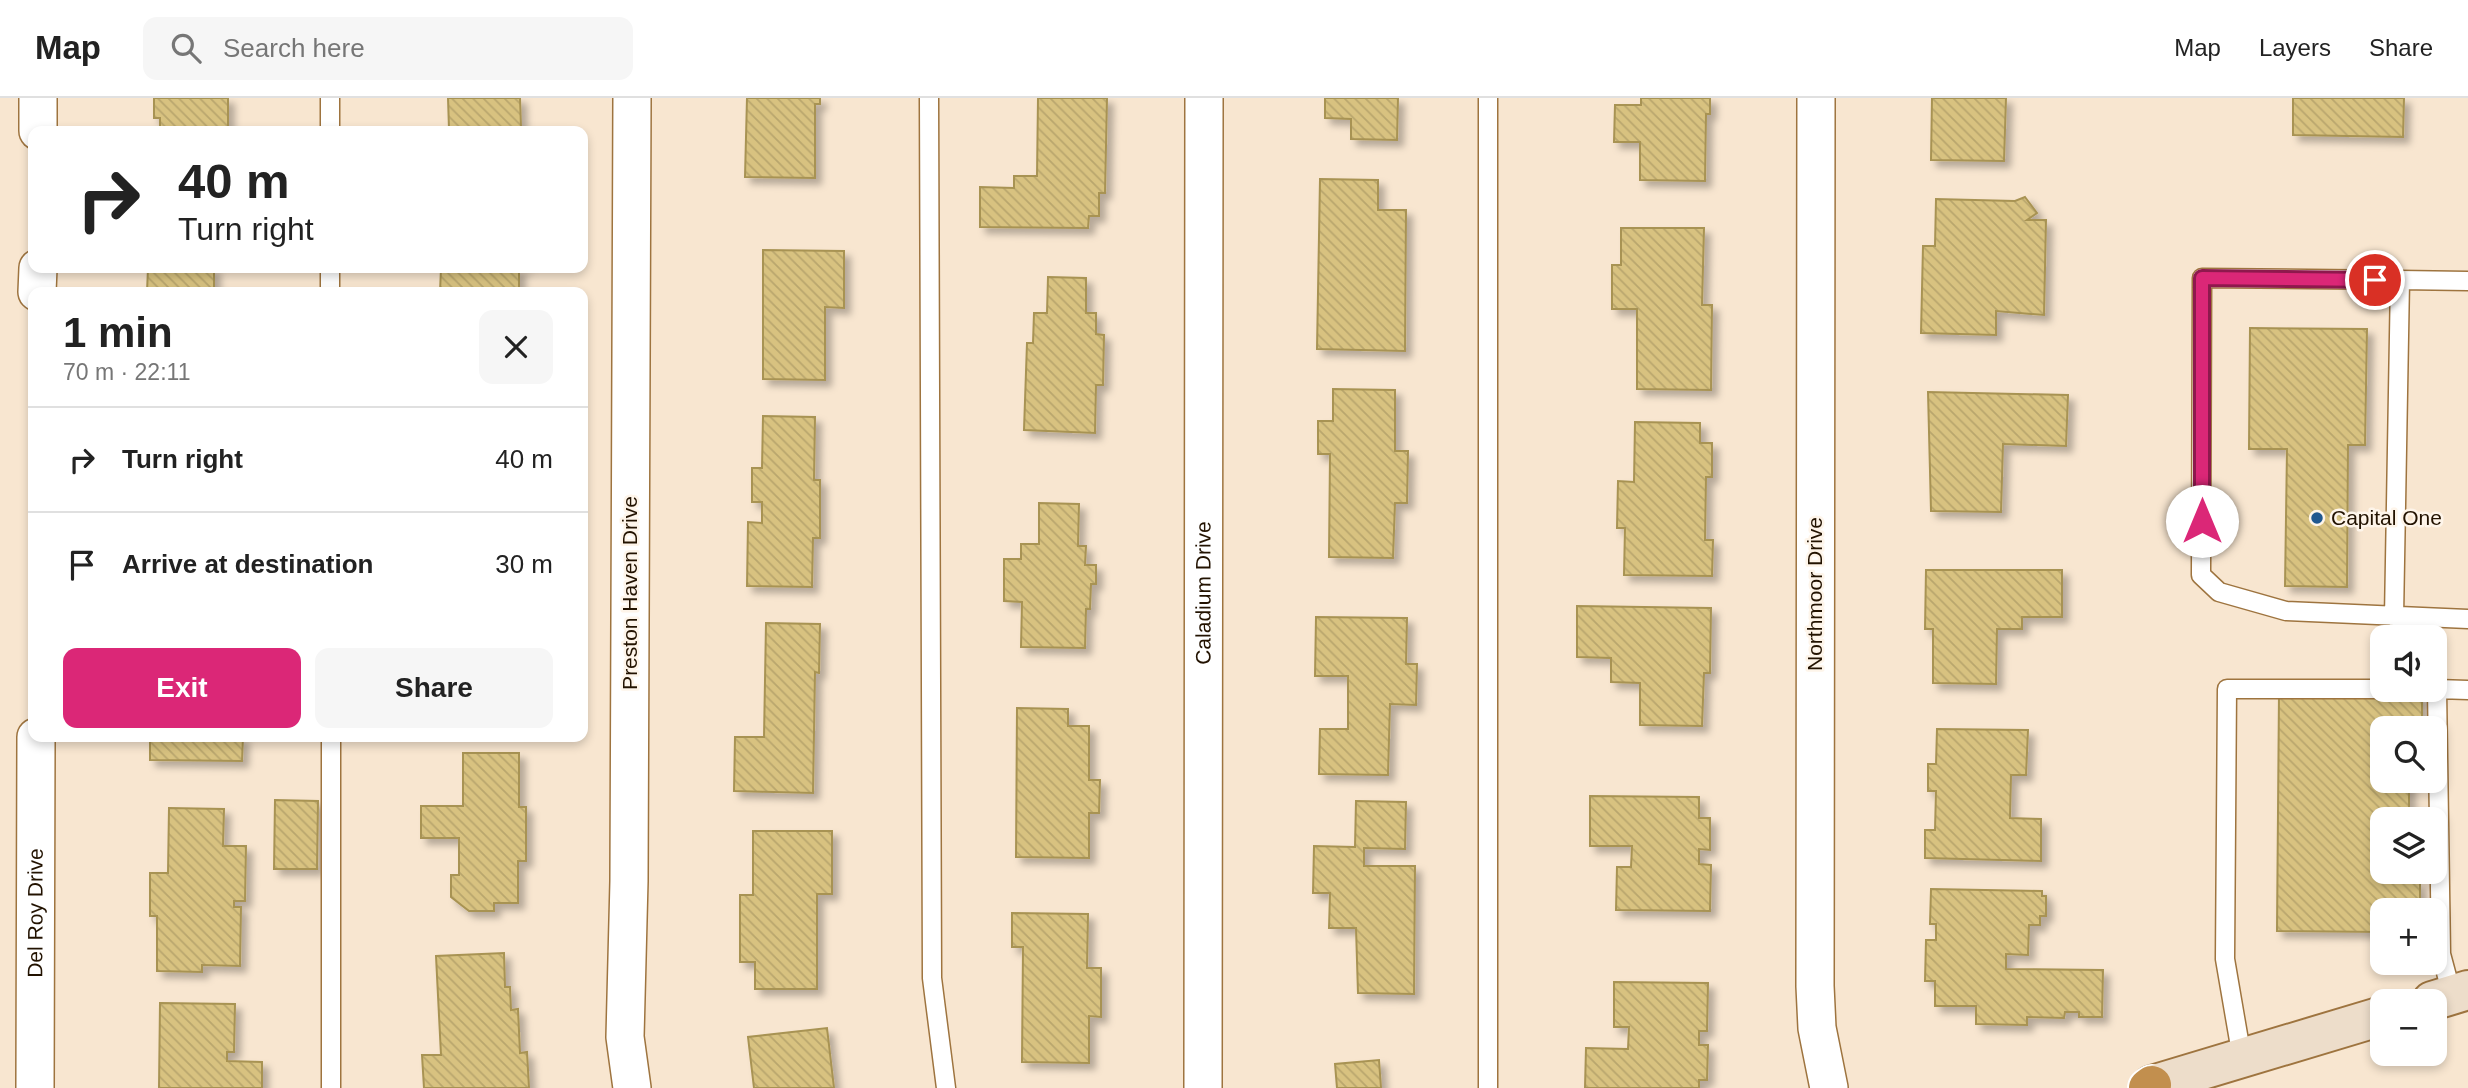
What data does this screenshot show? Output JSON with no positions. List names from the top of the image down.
{
  "streets": {
    "street": [
      "Preston Haven Drive",
      "Caladium Drive",
      "Northmoor Drive",
      "Del Roy Drive"
    ]
  },
  "places": ["Capital One"],
  "page": {
    "header": "Map",
    "search": "Search here",
    "nav": ["Map", "Layers", "Share"],
    "turn": ["40 m", "Turn right"],
    "heading": ["1 min", "70 m · 22:11"],
    "list": [
      {
        "name": "Turn right",
        "value": "40 m"
      },
      {
        "name": "Arrive at destination",
        "value": "30 m"
      }
    ],
    "map_buttons": ["+", "−"],
    "buttons": ["Exit", "Share"]
  }
}
